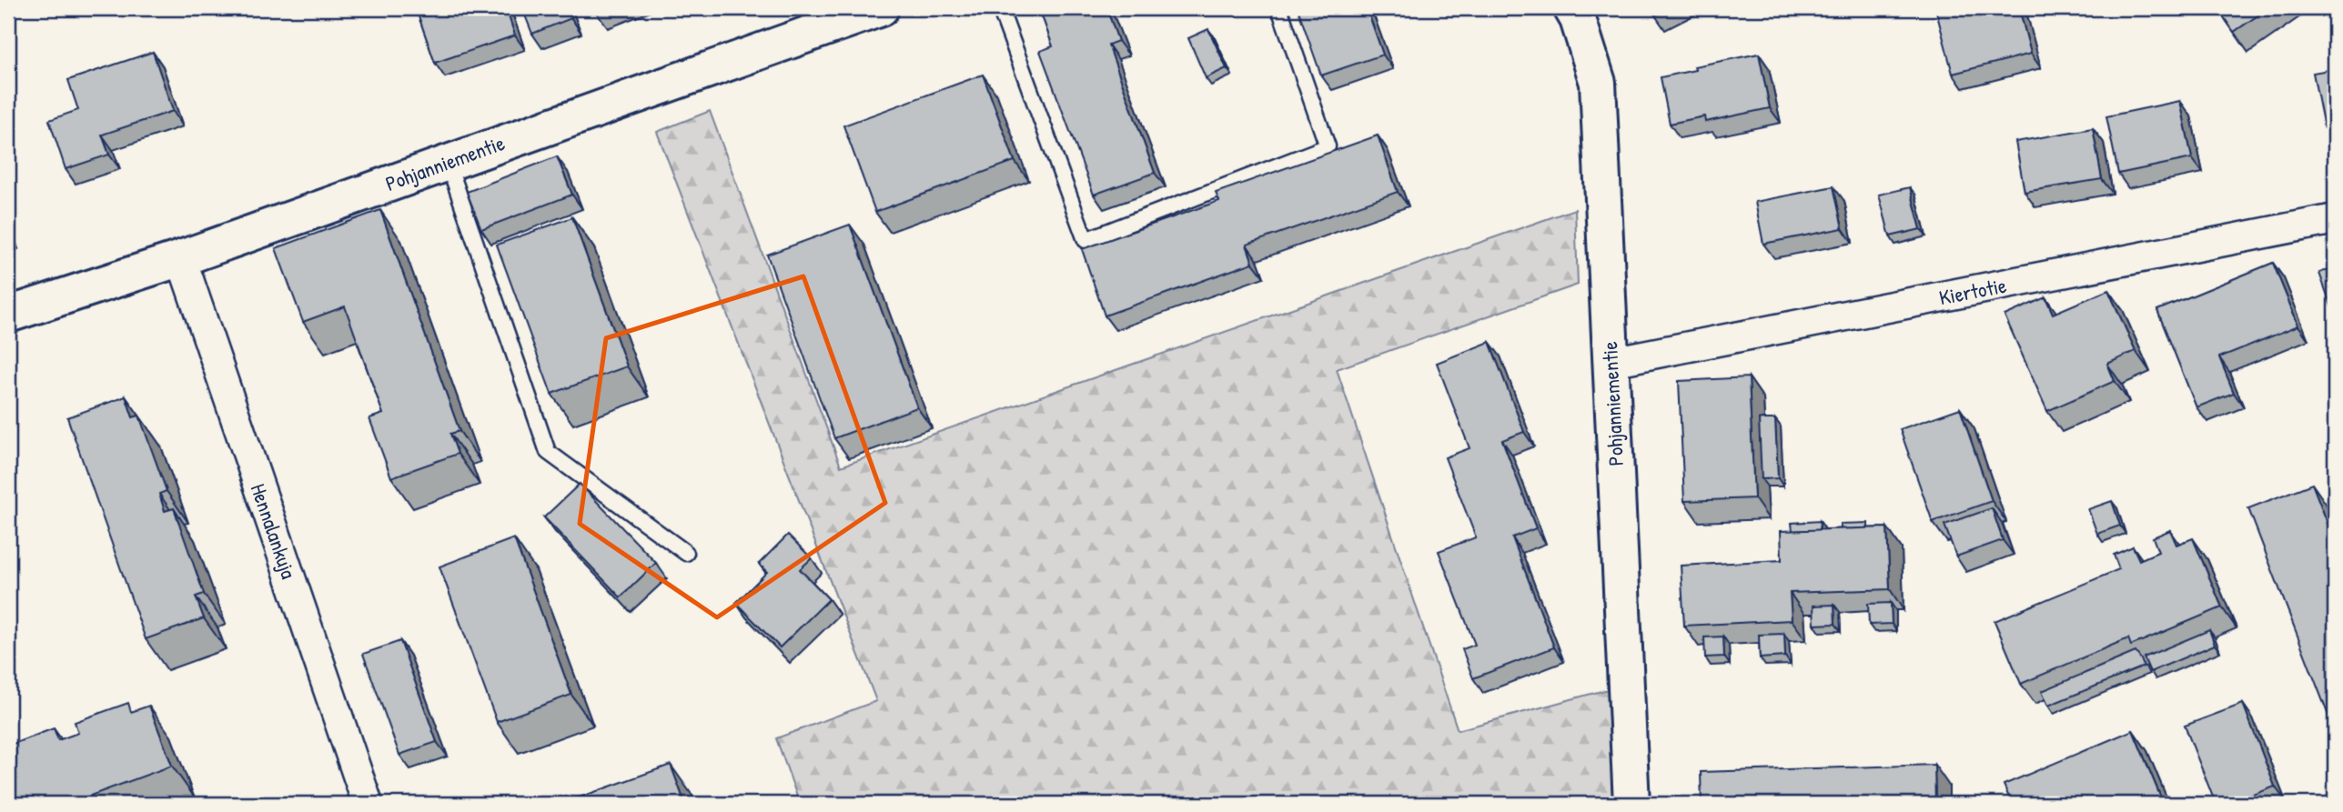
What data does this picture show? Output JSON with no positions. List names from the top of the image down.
{
  "streets": {
    "street": ["Pohjanniementie", "Kiertotie", "Hennalankuja"]
  },
  "crossings": [
    ["Pohjanniementie", "Kiertotie"],
    ["Pohjanniementie", "Hennalankuja"]
  ]
}
